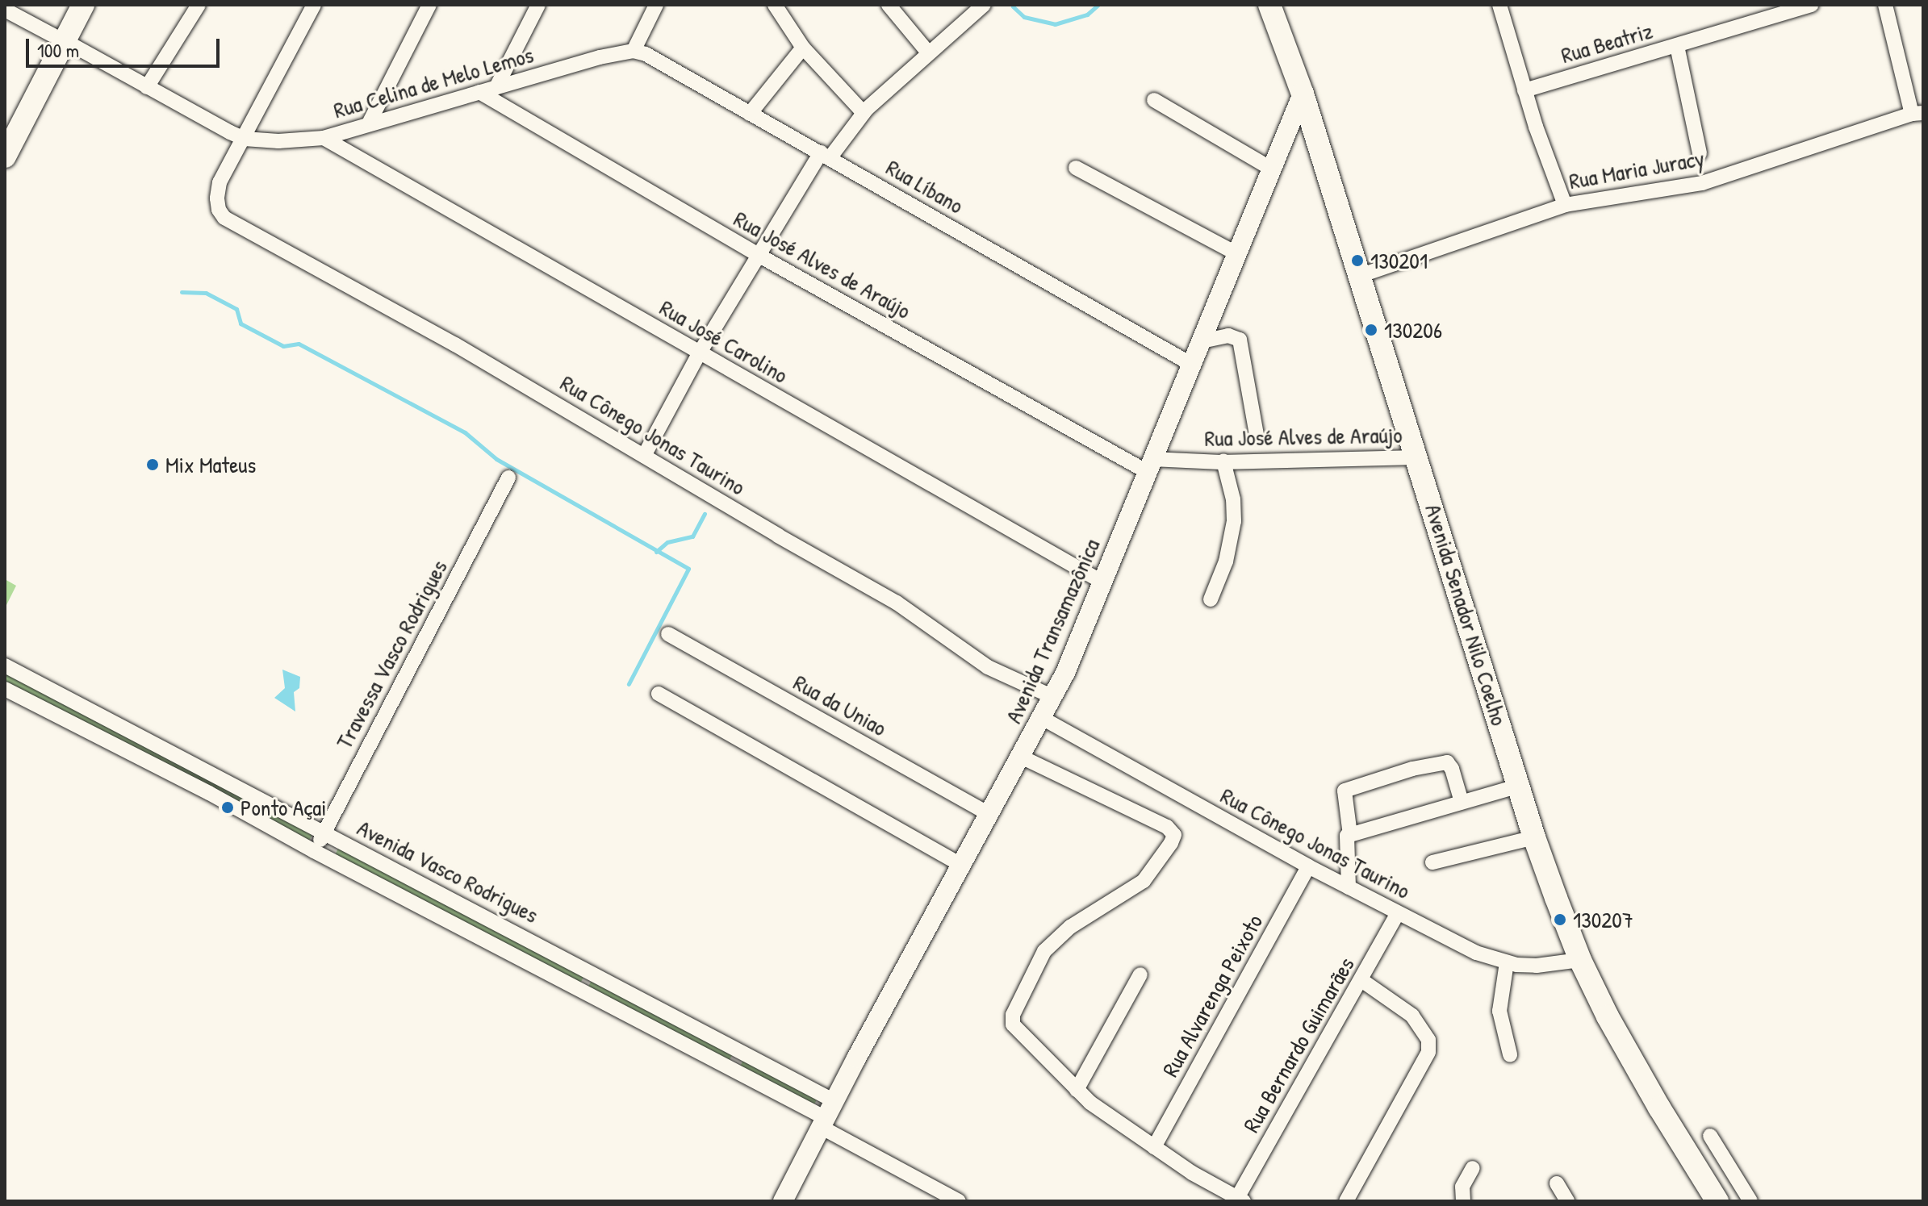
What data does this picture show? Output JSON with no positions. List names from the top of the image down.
{
  "streets": {
    "main road": ["Avenida Senador Nilo Coelho"],
    "street": [
      "Rua Beatriz",
      "Rua Celina de Melo Lemos",
      "Rua Maria Juracy",
      "Rua Líbano",
      "Rua José Alves de Araújo",
      "Rua José Carolino",
      "Rua Cônego Jonas Taurino",
      "Avenida Transamazônica",
      "Travessa Vasco Rodrigues",
      "Rua da Uniao",
      "Avenida Vasco Rodrigues",
      "Rua Alvarenga Peixoto",
      "Rua Bernardo Guimarães"
    ]
  },
  "crossings": [
    ["Rua Celina de Melo Lemos", "Rua Líbano"],
    ["Rua Celina de Melo Lemos", "Rua José Alves de Araújo"],
    ["Rua Celina de Melo Lemos", "Rua José Carolino"],
    ["Rua Celina de Melo Lemos", "Rua Cônego Jonas Taurino"],
    ["Rua Maria Juracy", "Avenida Senador Nilo Coelho"],
    ["Rua Líbano", "Avenida Transamazônica"],
    ["Rua José Alves de Araújo", "Avenida Senador Nilo Coelho"],
    ["Rua José Alves de Araújo", "Avenida Transamazônica"],
    ["Rua José Carolino", "Avenida Transamazônica"],
    ["Rua Cônego Jonas Taurino", "Avenida Senador Nilo Coelho"],
    ["Rua Cônego Jonas Taurino", "Avenida Transamazônica"],
    ["Rua Cônego Jonas Taurino", "Rua Alvarenga Peixoto"],
    ["Rua Cônego Jonas Taurino", "Rua Bernardo Guimarães"],
    ["Avenida Senador Nilo Coelho", "Avenida Transamazônica"],
    ["Avenida Transamazônica", "Rua da Uniao"],
    ["Avenida Transamazônica", "Avenida Vasco Rodrigues"],
    ["Travessa Vasco Rodrigues", "Avenida Vasco Rodrigues"]
  ],
  "places": [
    "130201",
    "130206",
    "Mix Mateus",
    "Ponto Açai",
    "130207"
  ],
  "scale_bar": "100 m"
}
